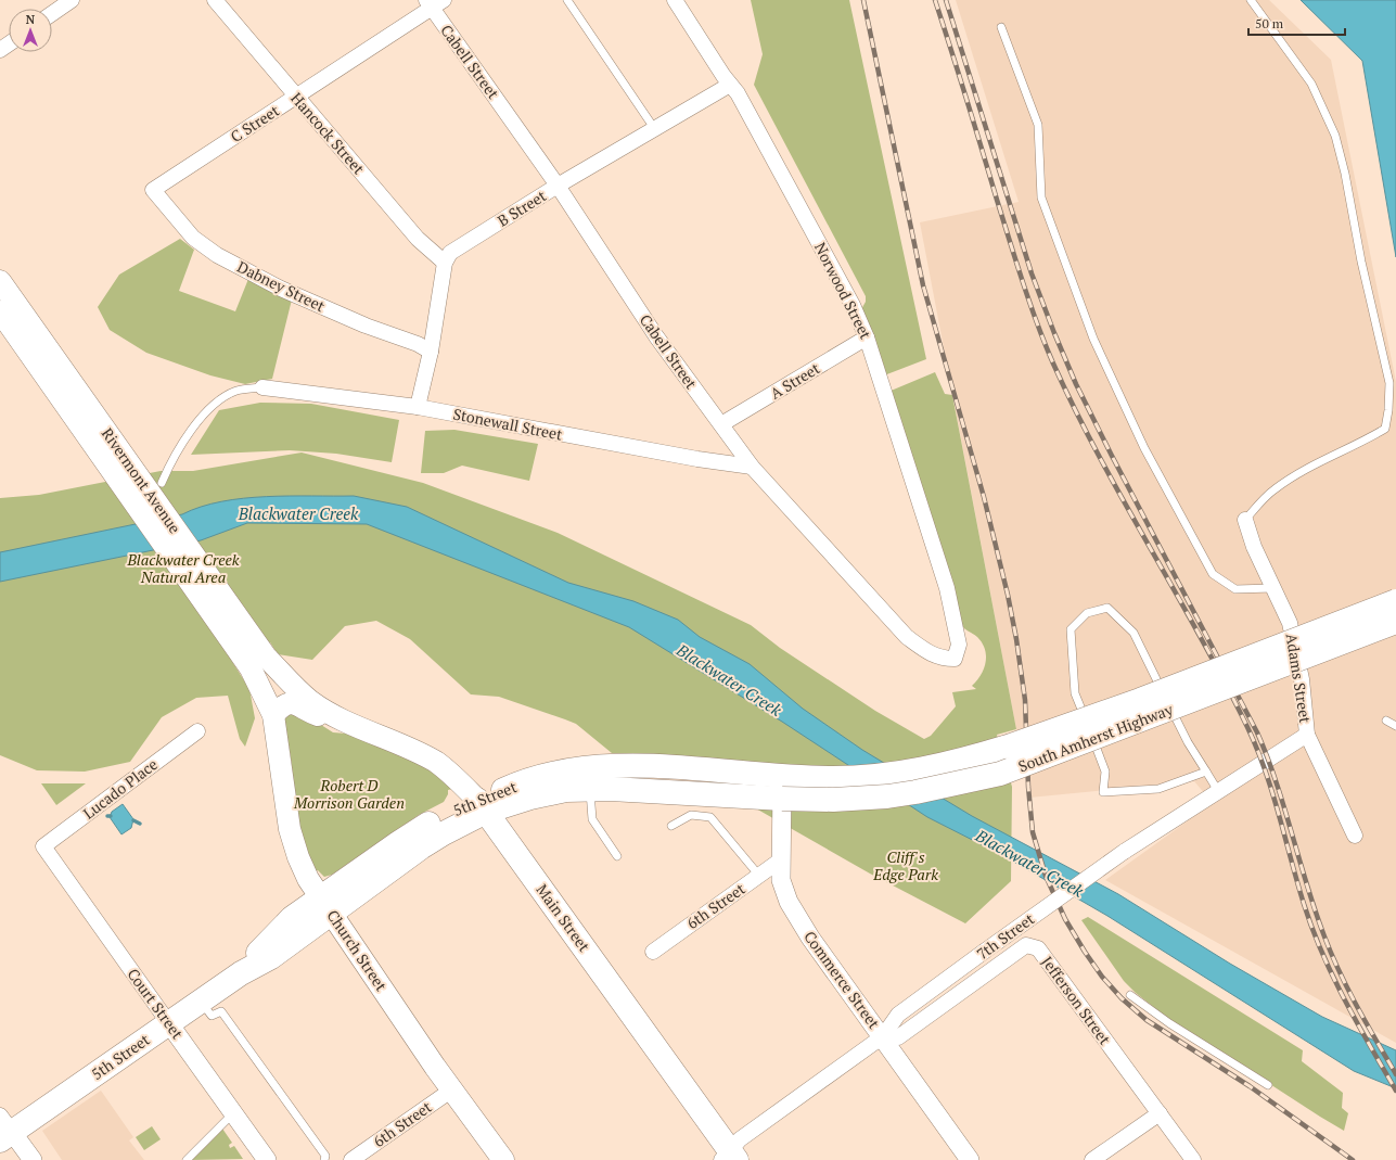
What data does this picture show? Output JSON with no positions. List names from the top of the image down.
{
  "streets": {
    "main road": [
      "Rivermont Avenue",
      "South Amherst Highway",
      "5th Street",
      "Main Street",
      "Church Street"
    ],
    "street": [
      "Cabell Street",
      "C Street",
      "Hancock Street",
      "B Street",
      "Dabney Street",
      "Norwood Street",
      "A Street",
      "Stonewall Street",
      "Adams Street",
      "Lucado Place",
      "6th Street",
      "7th Street",
      "Commerce Street",
      "Jefferson Street",
      "Court Street"
    ]
  },
  "crossings": [
    ["Cabell Street", "C Street"],
    ["Cabell Street", "B Street"],
    ["Cabell Street", "Norwood Street"],
    ["Cabell Street", "A Street"],
    ["Cabell Street", "Stonewall Street"],
    ["C Street", "Hancock Street"],
    ["C Street", "Dabney Street"],
    ["Hancock Street", "B Street"],
    ["B Street", "Norwood Street"],
    ["Norwood Street", "A Street"],
    ["Rivermont Avenue", "Main Street"],
    ["Rivermont Avenue", "Church Street"],
    ["Adams Street", "7th Street"],
    ["South Amherst Highway", "5th Street"],
    ["South Amherst Highway", "Commerce Street"],
    ["Lucado Place", "Court Street"],
    ["5th Street", "Main Street"],
    ["5th Street", "Church Street"],
    ["5th Street", "Commerce Street"],
    ["5th Street", "Court Street"],
    ["6th Street", "Church Street"],
    ["6th Street", "Commerce Street"],
    ["Main Street", "7th Street"],
    ["7th Street", "Commerce Street"],
    ["7th Street", "Jefferson Street"],
    ["Commerce Street", "Jefferson Street"]
  ],
  "water": ["Blackwater Creek"],
  "parks": ["Blackwater Creek Natural Area", "Robert D Morrison Garden", "Cliff's Edge Park"],
  "scale_bar": "50 m",
  "north": "top"
}
